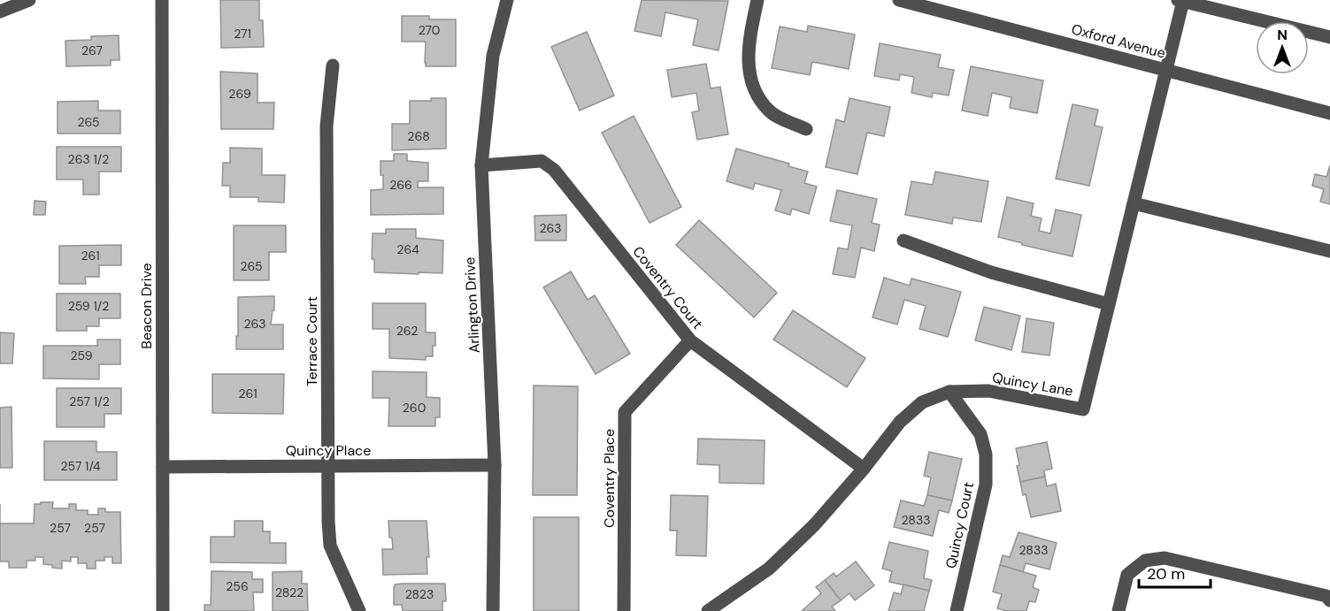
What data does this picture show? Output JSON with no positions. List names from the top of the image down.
{
  "streets": {
    "street": [
      "Oxford Avenue",
      "Coventry Court",
      "Arlington Drive",
      "Beacon Drive",
      "Terrace Court",
      "Quincy Lane",
      "Quincy Place",
      "Coventry Place",
      "Quincy Court"
    ]
  },
  "crossings": [
    ["Oxford Avenue", "Quincy Lane"],
    ["Coventry Court", "Arlington Drive"],
    ["Coventry Court", "Quincy Lane"],
    ["Coventry Court", "Coventry Place"],
    ["Arlington Drive", "Quincy Place"],
    ["Beacon Drive", "Quincy Place"],
    ["Terrace Court", "Quincy Place"],
    ["Quincy Lane", "Quincy Court"]
  ],
  "house_numbers": [
    "270",
    "271",
    "267",
    "269",
    "265",
    "268",
    "263 1/2",
    "266",
    "263",
    "264",
    "261",
    "265",
    "259 1/2",
    "263",
    "262",
    "259",
    "261",
    "257 1/2",
    "260",
    "257 1/4",
    "2833",
    "257",
    "257",
    "2833",
    "256",
    "2822",
    "2823"
  ],
  "scale_bar": "20 m",
  "north": "top"
}
